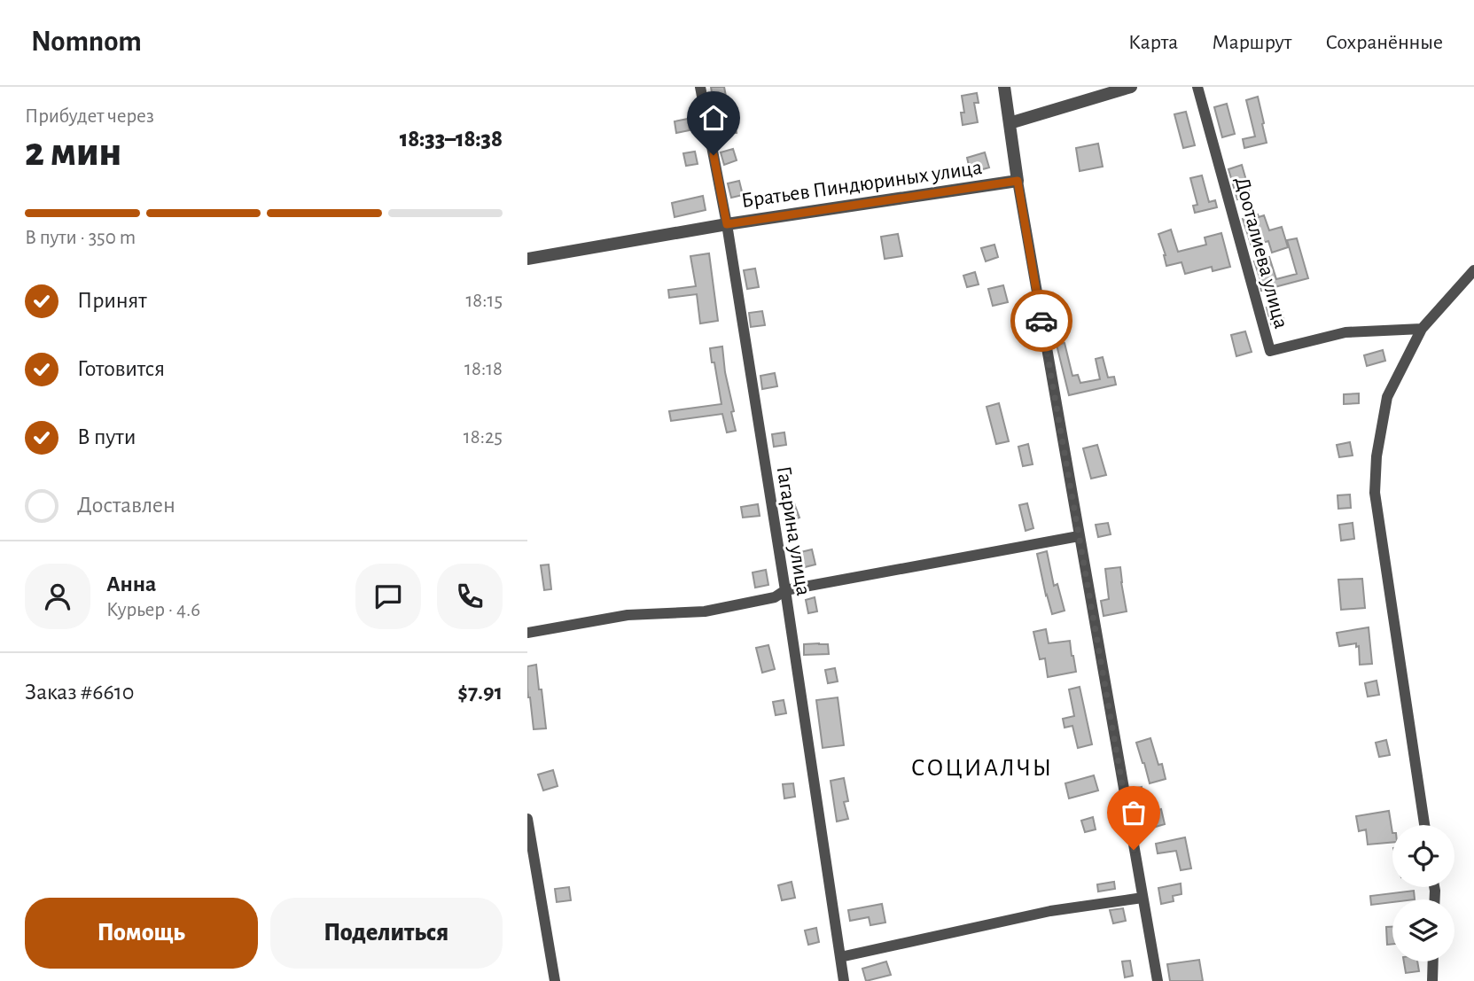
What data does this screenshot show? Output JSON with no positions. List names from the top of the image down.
{
  "streets": {
    "street": ["Братьев Пиндюриных улица", "Дооталиева улица", "Гагарина улица"]
  },
  "crossings": [
    ["Братьев Пиндюриных улица", "Гагарина улица"]
  ],
  "districts": ["СОЦИАЛЧЫ"],
  "page": {
    "header": "Nomnom",
    "nav": ["Карта", "Маршрут", "Сохранённые"],
    "heading": ["2 мин", "Прибудет через", "18:33–18:38"],
    "panel": [
      "Анна",
      "Курьер · 4.6",
      "Заказ #6610",
      "$7.91"
    ],
    "bar": "В пути · 350 m",
    "list": [
      ["Принят", "18:15"],
      ["Готовится", "18:18"],
      ["В пути", "18:25"],
      "Доставлен"
    ],
    "buttons": ["Помощь", "Поделиться"]
  }
}
